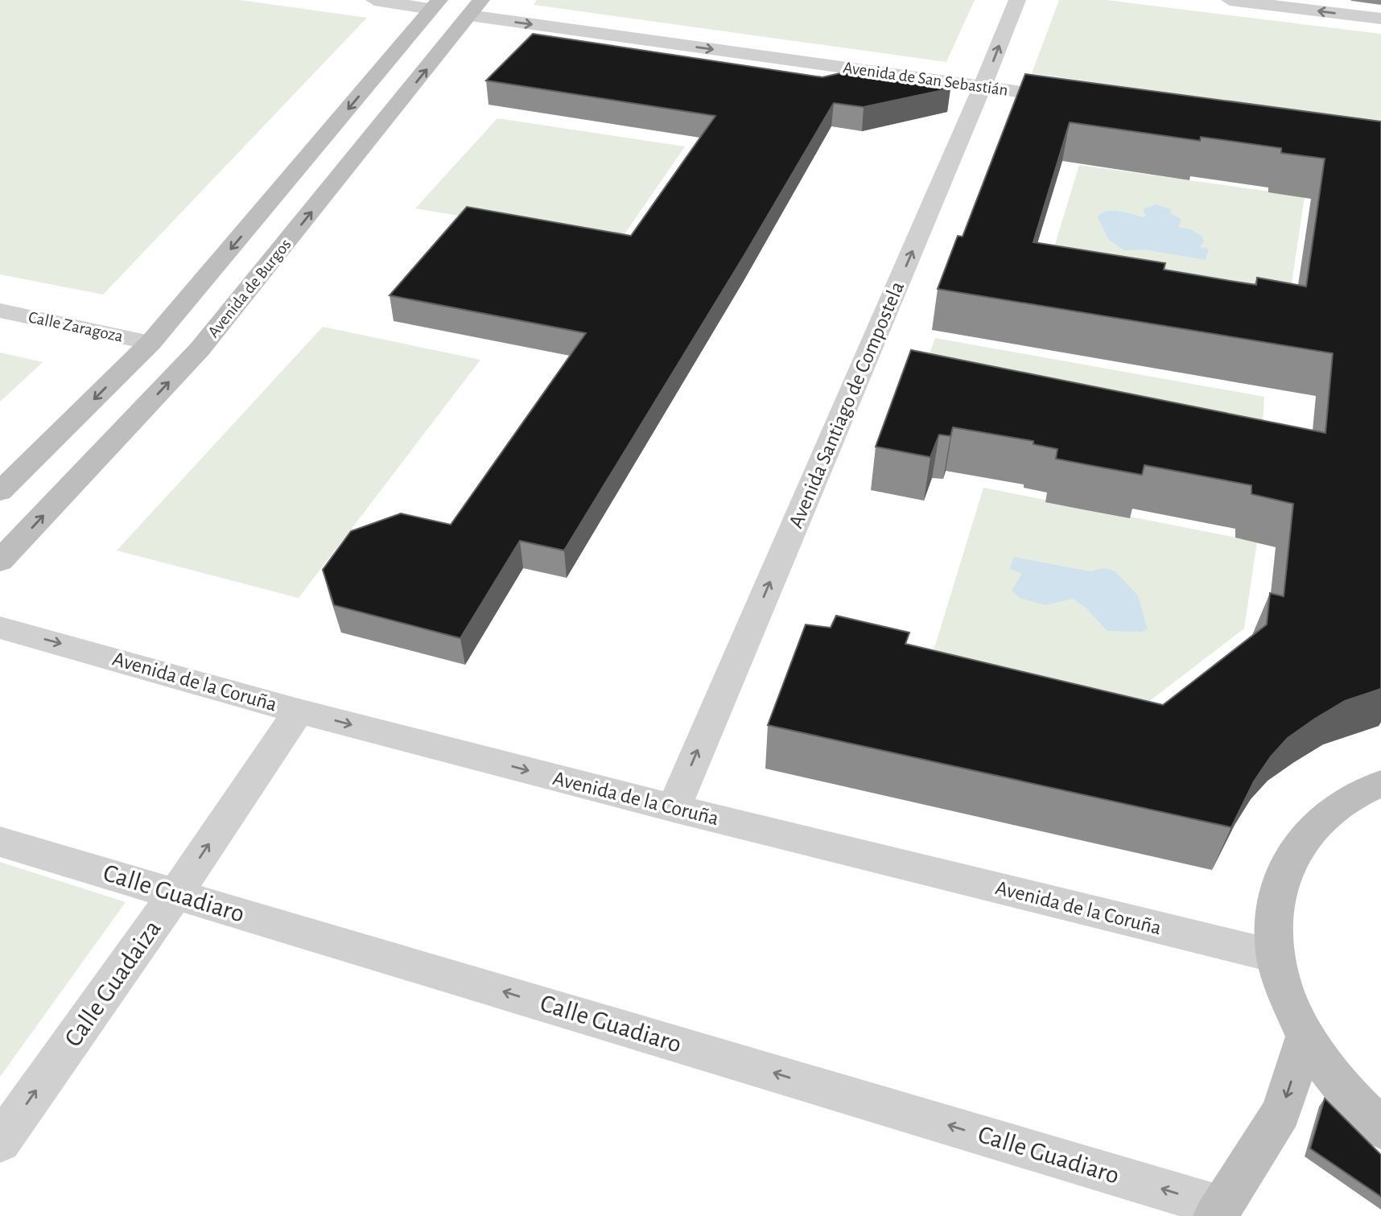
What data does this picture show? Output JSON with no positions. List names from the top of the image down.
{
  "streets": {
    "street": [
      "Avenida de San Sebastián",
      "Avenida de Burgos",
      "Calle Zaragoza",
      "Avenida Santiago de Compostela",
      "Avenida de la Coruña",
      "Calle Guadiaro",
      "Calle Guadaiza"
    ]
  },
  "crossings": [
    ["Avenida de San Sebastián", "Avenida de Burgos"],
    ["Avenida de San Sebastián", "Avenida Santiago de Compostela"],
    ["Avenida de Burgos", "Calle Zaragoza"],
    ["Avenida Santiago de Compostela", "Avenida de la Coruña"],
    ["Avenida de la Coruña", "Calle Guadaiza"],
    ["Calle Guadiaro", "Calle Guadaiza"]
  ],
  "one_way": [
    "Avenida de San Sebastián",
    "Avenida Santiago de Compostela",
    "Avenida de la Coruña",
    "Calle Guadiaro",
    "Calle Guadaiza"
  ]
}
